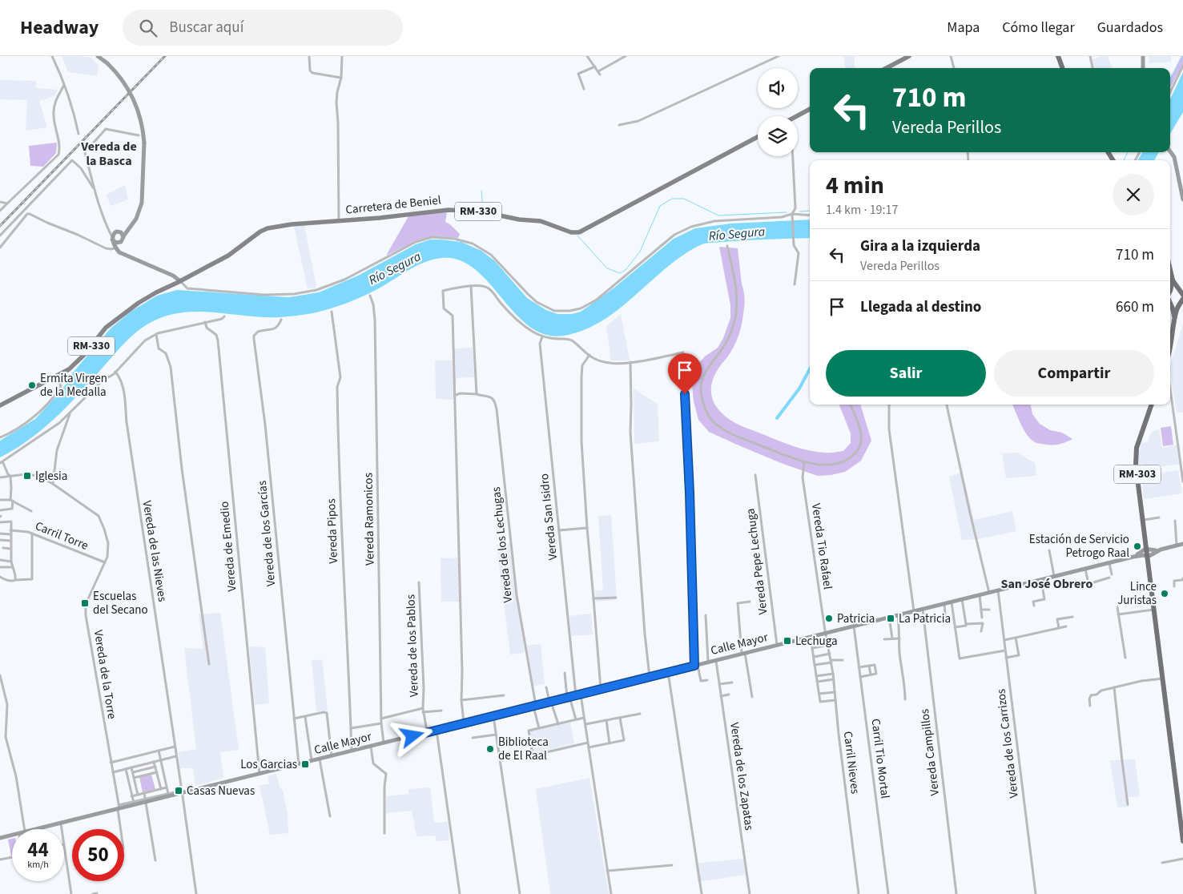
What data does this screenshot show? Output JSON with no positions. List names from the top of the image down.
{
  "streets": {
    "highway": ["RM-303"],
    "main road": ["Carretera de Beniel", "RM-330", "Calle Mayor"],
    "street": [
      "Vereda San Isidro",
      "Vereda Ramonicos",
      "Vereda Pipos",
      "Vereda de los Garcías",
      "Carril Torre",
      "Vereda de los Lechugas",
      "Vereda de Emedio",
      "Vereda Tio Rafael",
      "Vereda de las Nieves",
      "Vereda Pepe Lechuga",
      "Vereda de los Pablos",
      "Vereda de la Torre",
      "Vereda de los Carrizos",
      "Vereda Campillos",
      "Carril Tio Mortal",
      "Carril Nieves",
      "Vereda de los Zapatas"
    ]
  },
  "crossings": [
    ["Carretera de Beniel", "RM-330"],
    ["RM-303", "Calle Mayor"],
    ["Vereda San Isidro", "Calle Mayor"],
    ["Vereda Ramonicos", "Calle Mayor"],
    ["Vereda Pipos", "Calle Mayor"],
    ["Vereda de los Garcías", "Calle Mayor"],
    ["Carril Torre", "Vereda de la Torre"],
    ["Vereda de los Lechugas", "Calle Mayor"],
    ["Vereda de Emedio", "Calle Mayor"],
    ["Vereda Tio Rafael", "Calle Mayor"],
    ["Vereda Tio Rafael", "Carril Nieves"],
    ["Vereda de las Nieves", "Calle Mayor"],
    ["Vereda Pepe Lechuga", "Calle Mayor"],
    ["Calle Mayor", "Vereda de los Pablos"],
    ["Calle Mayor", "Vereda de la Torre"],
    ["Calle Mayor", "Vereda de los Carrizos"],
    ["Calle Mayor", "Vereda Campillos"],
    ["Calle Mayor", "Carril Tio Mortal"],
    ["Calle Mayor", "Carril Nieves"],
    ["Calle Mayor", "Vereda de los Zapatas"]
  ],
  "districts": ["Vereda de la Basca", "San José Obrero"],
  "water": ["Río Segura"],
  "places": {
    "other": [
      "Ermita Virgen de la Medalla",
      "Estación de Servicio Petrogo Raal",
      "Lince Juristas",
      "Patricia",
      "Biblioteca de El Raal"
    ],
    "transit": [
      "Iglesia",
      "Escuelas del Secano",
      "La Patricia",
      "Lechuga",
      "Los Garcias",
      "Casas Nuevas"
    ]
  },
  "page": {
    "header": "Headway",
    "search": "Buscar aquí",
    "nav": ["Mapa", "Cómo llegar", "Guardados"],
    "turn": ["710 m", "Vereda Perillos"],
    "heading": ["4 min", "1.4 km · 19:17"],
    "list": [
      {
        "name": "Gira a la izquierda",
        "note": "Vereda Perillos",
        "value": "710 m"
      },
      {
        "name": "Llegada al destino",
        "value": "660 m"
      }
    ],
    "buttons": ["Salir", "Compartir"],
    "speed": "44 km/h",
    "limit": "50"
  }
}
